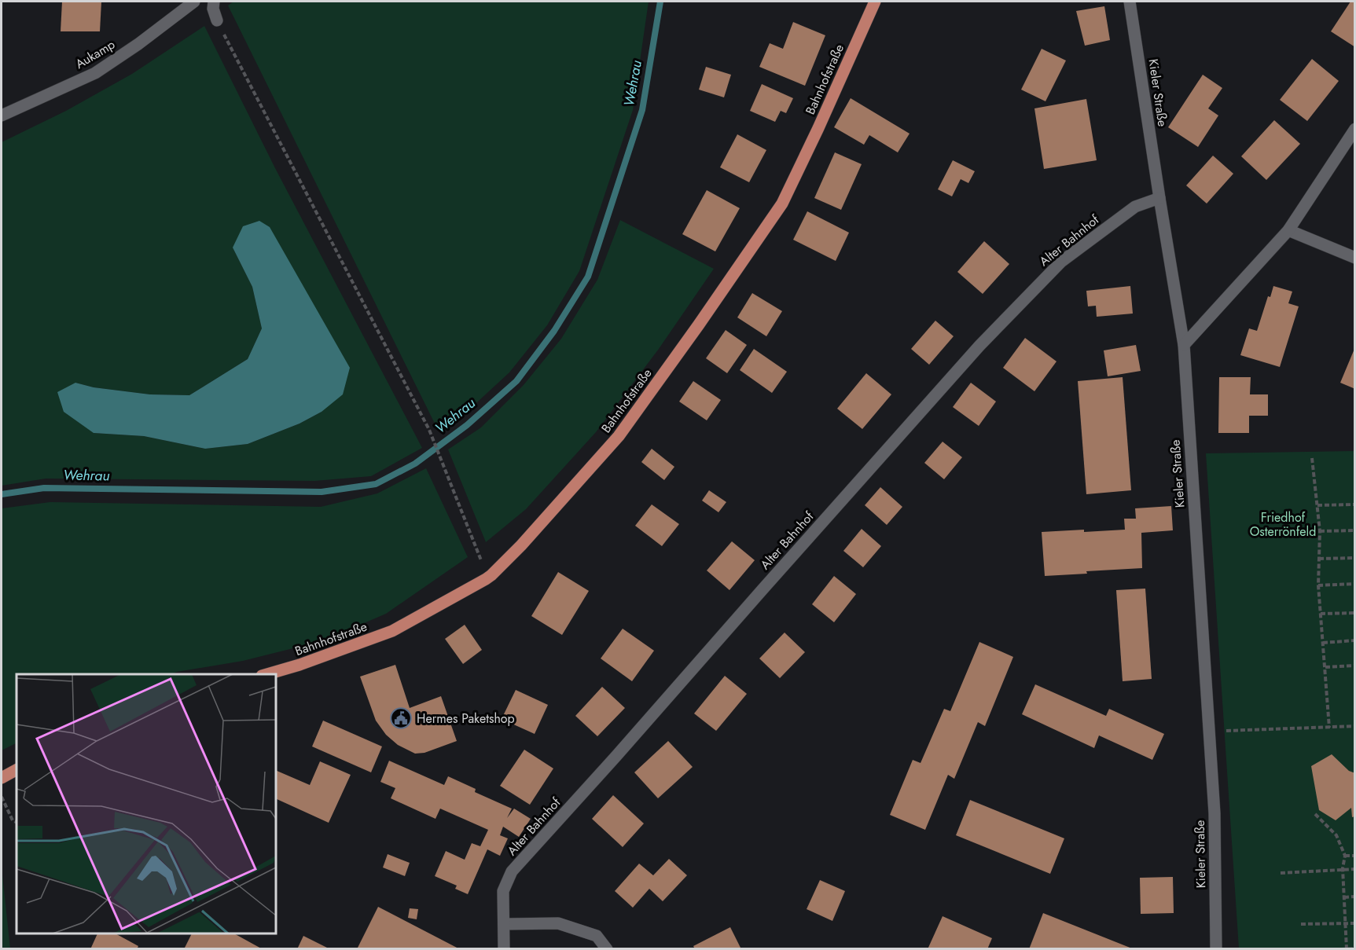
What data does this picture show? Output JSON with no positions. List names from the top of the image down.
{
  "streets": {
    "main road": ["Bahnhofstraße"],
    "street": ["Aukamp", "Kieler Straße", "Alter Bahnhof"]
  },
  "crossings": [
    ["Kieler Straße", "Alter Bahnhof"]
  ],
  "water": ["Wehrau"],
  "parks": ["Friedhof Osterrönfeld"],
  "places": {
    "public building": ["Hermes Paketshop"]
  }
}
